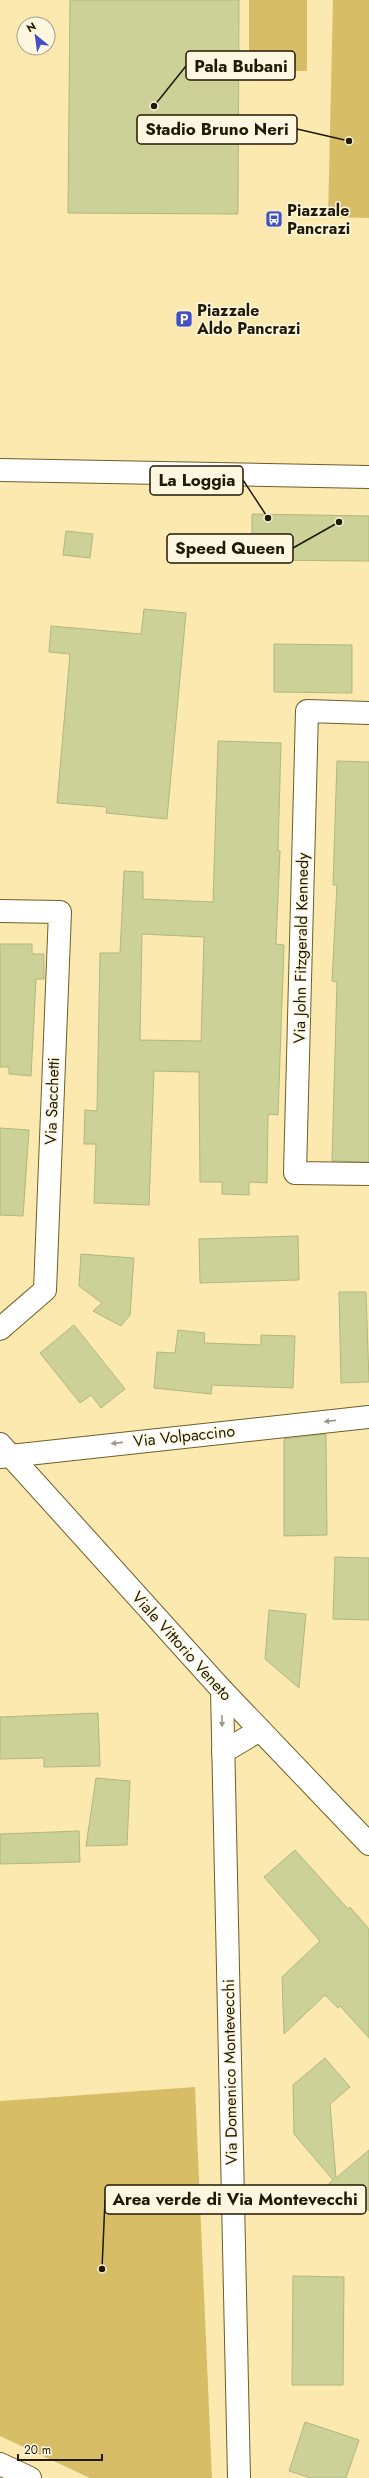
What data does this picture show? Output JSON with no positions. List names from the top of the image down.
{
  "streets": {
    "street": [
      "Via John Fitzgerald Kennedy",
      "Via Sacchetti",
      "Via Volpaccino",
      "Viale Vittorio Veneto",
      "Via Domenico Montevecchi"
    ]
  },
  "crossings": [
    ["Via Volpaccino", "Viale Vittorio Veneto"],
    ["Viale Vittorio Veneto", "Via Domenico Montevecchi"]
  ],
  "one_way": ["Via Volpaccino"],
  "places": {
    "other": [
      "Pala Bubani",
      "Stadio Bruno Neri",
      "La Loggia",
      "Speed Queen",
      "Area verde di Via Montevecchi"
    ],
    "bus stop": ["Piazzale Pancrazi"],
    "parking": ["Piazzale Aldo Pancrazi"]
  },
  "scale_bar": "20 m",
  "north": "top left"
}
